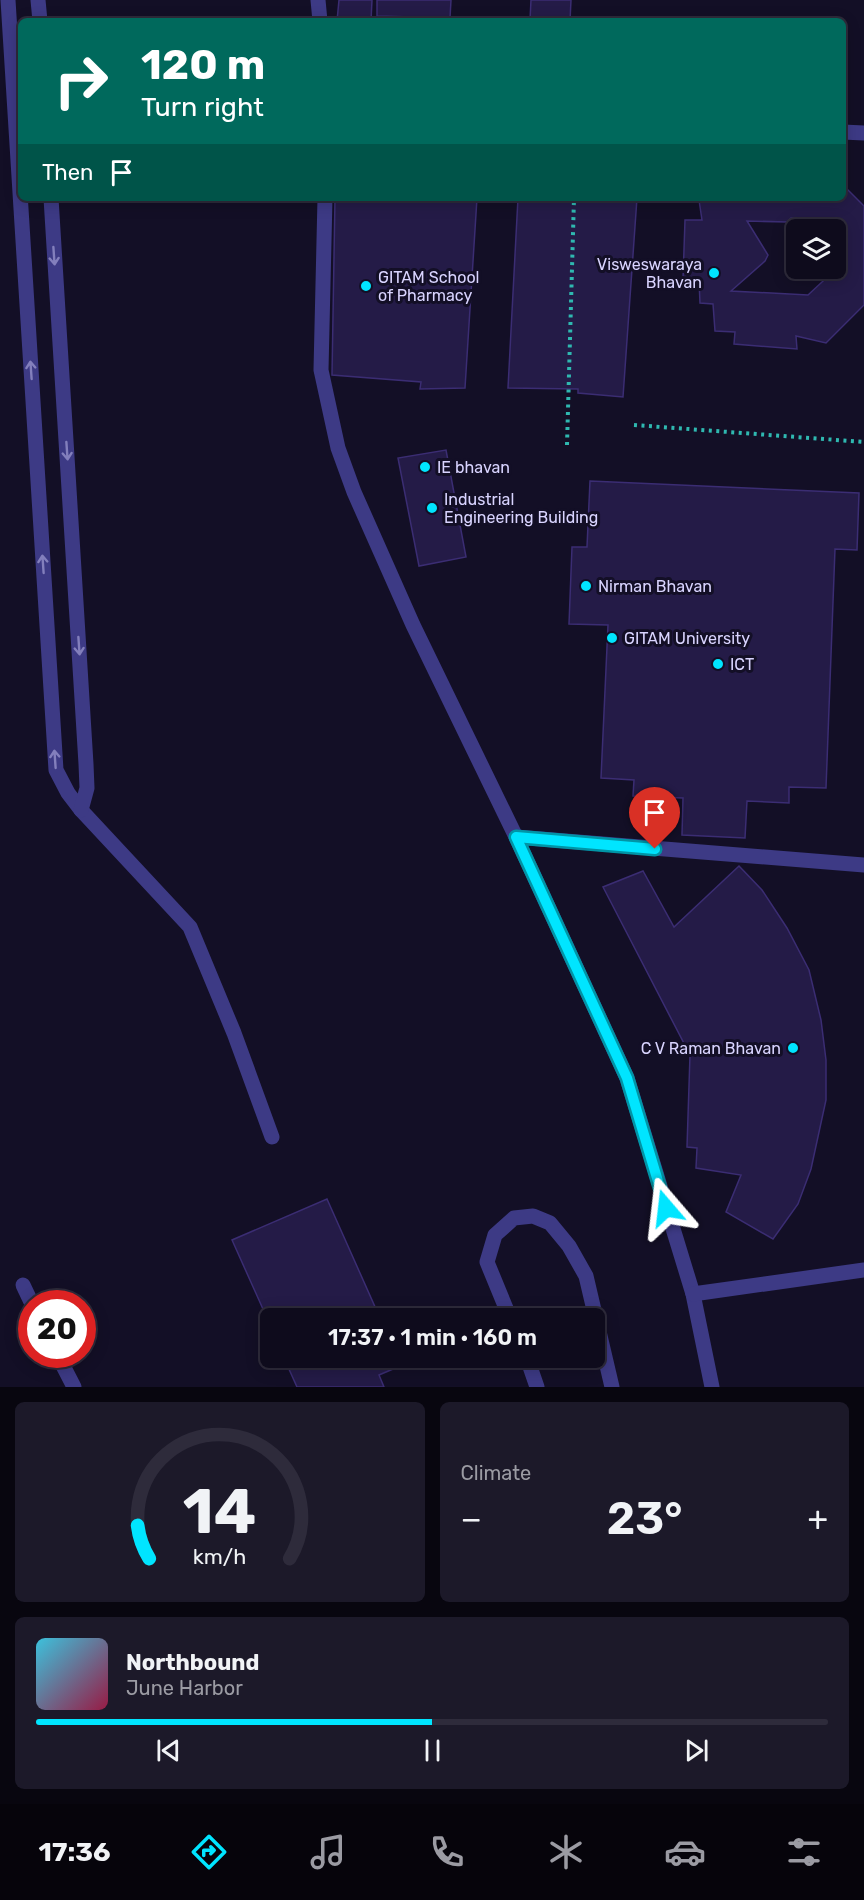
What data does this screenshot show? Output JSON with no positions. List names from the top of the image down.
{
  "places": [
    "Visweswaraya Bhavan",
    "GITAM School of Pharmacy",
    "IE bhavan",
    "Industrial Engineering Building",
    "Nirman Bhavan",
    "GITAM University",
    "ICT",
    "C V Raman Bhavan"
  ],
  "page": {
    "turn": ["120 m", "Turn right"],
    "then": "Then",
    "limit": "20",
    "trip": "17:37 · 1 min · 160 m",
    "tile": "Climate",
    "heat": ["−", "23°", "+"],
    "song": ["Northbound", "June Harbor"],
    "tabs": "17:36",
    "gauge": ["14", "km/h"]
  }
}
